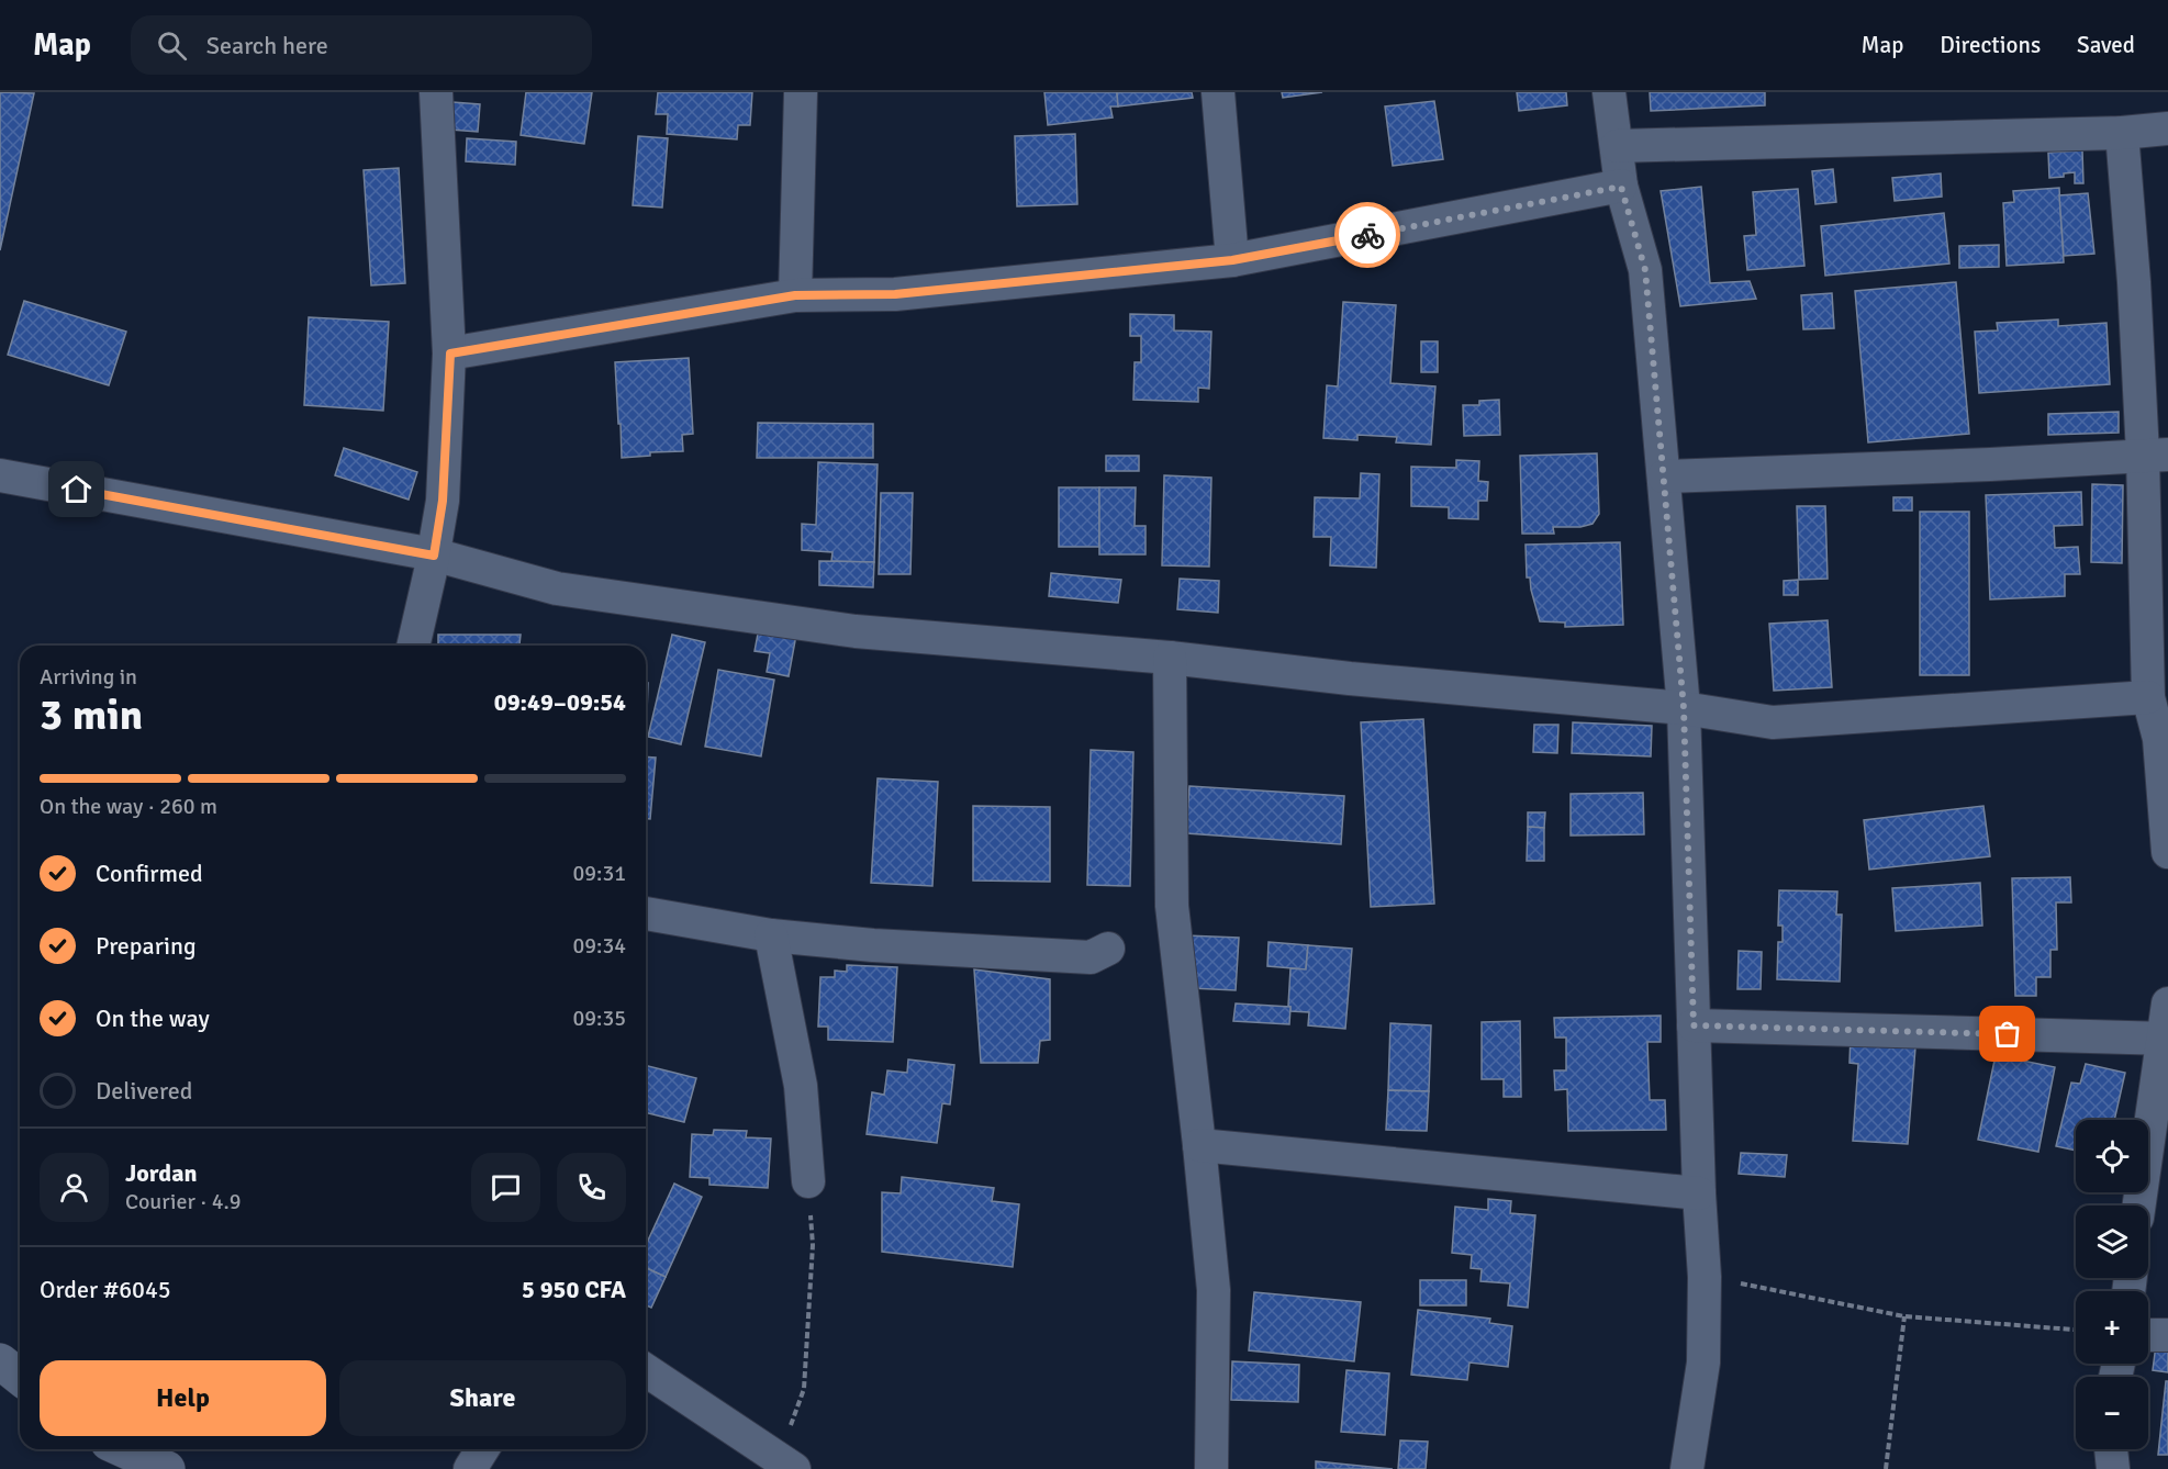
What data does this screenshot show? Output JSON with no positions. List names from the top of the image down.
{
  "page": {
    "header": "Map",
    "search": "Search here",
    "nav": ["Map", "Directions", "Saved"],
    "heading": ["3 min", "Arriving in", "09:49–09:54"],
    "panel": [
      "Jordan",
      "Courier · 4.9",
      "Order #6045",
      "5 950 CFA"
    ],
    "bar": "On the way · 260 m",
    "list": [
      ["Confirmed", "09:31"],
      ["Preparing", "09:34"],
      ["On the way", "09:35"],
      "Delivered"
    ],
    "map_buttons": ["+", "−"],
    "buttons": ["Help", "Share"]
  }
}
